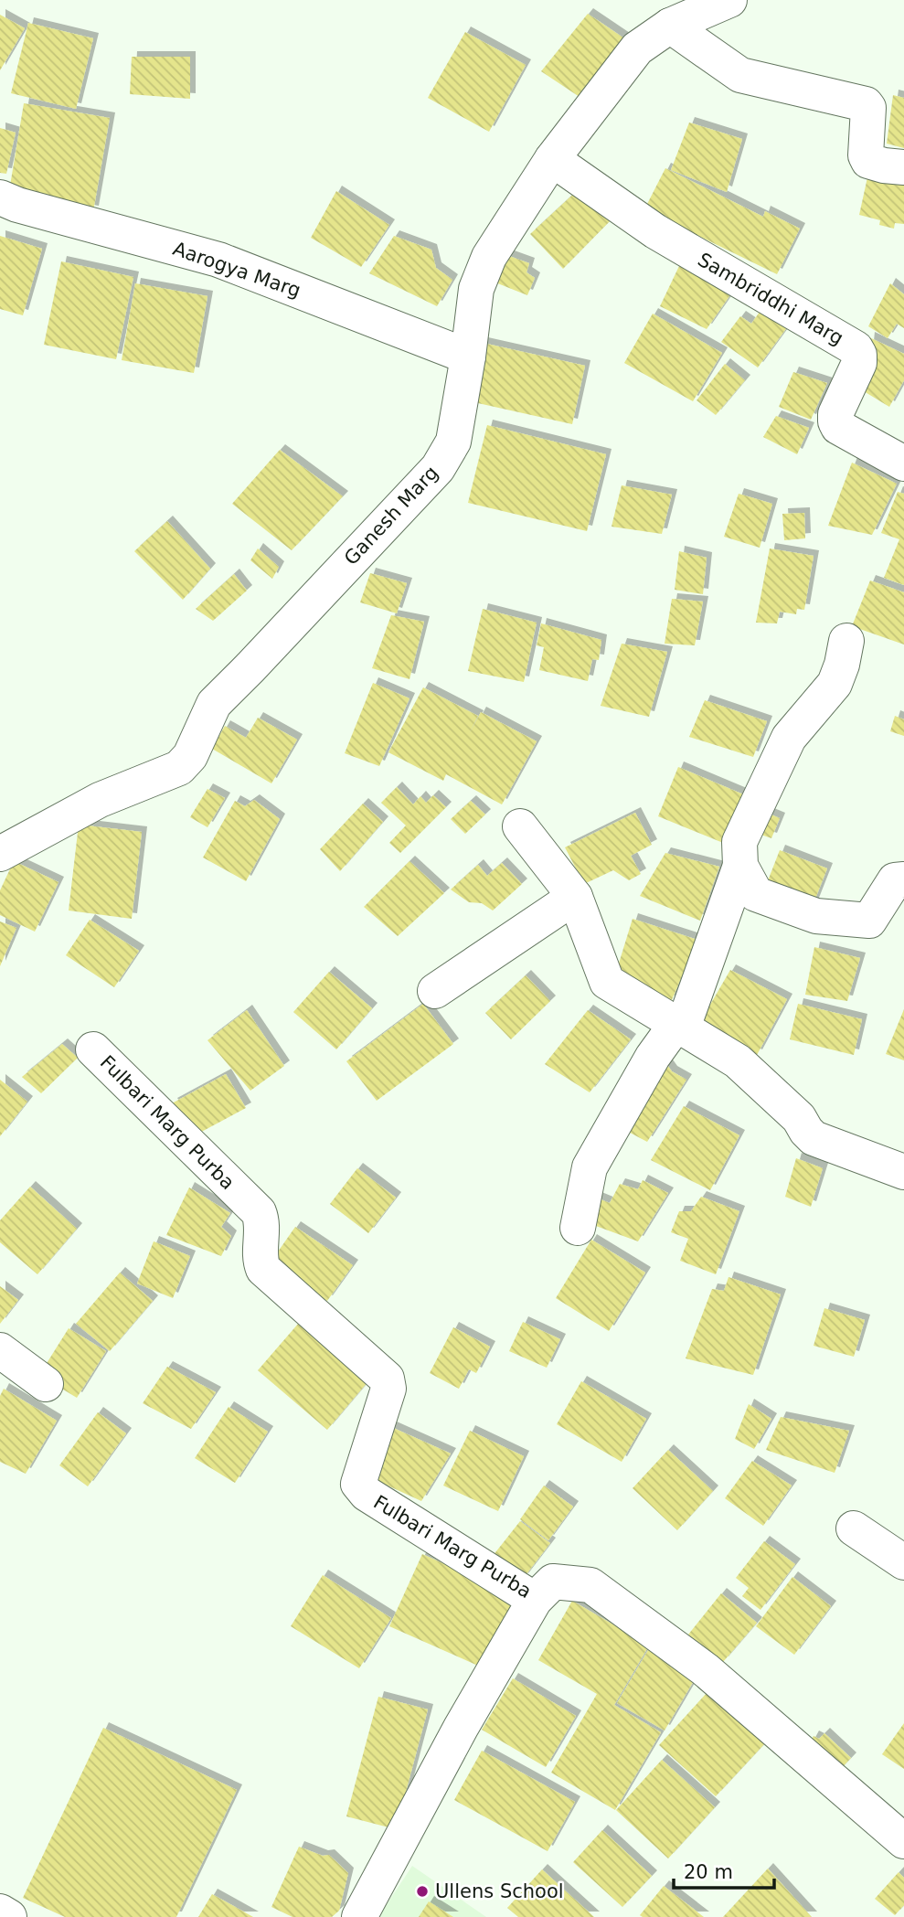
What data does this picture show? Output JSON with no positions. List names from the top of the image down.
{
  "streets": {
    "street": [
      "Aarogya Marg",
      "Sambriddhi Marg",
      "Ganesh Marg",
      "Fulbari Marg Purba"
    ]
  },
  "crossings": [
    ["Aarogya Marg", "Ganesh Marg"],
    ["Sambriddhi Marg", "Ganesh Marg"]
  ],
  "places": ["Ullens School"],
  "scale_bar": "20 m"
}
